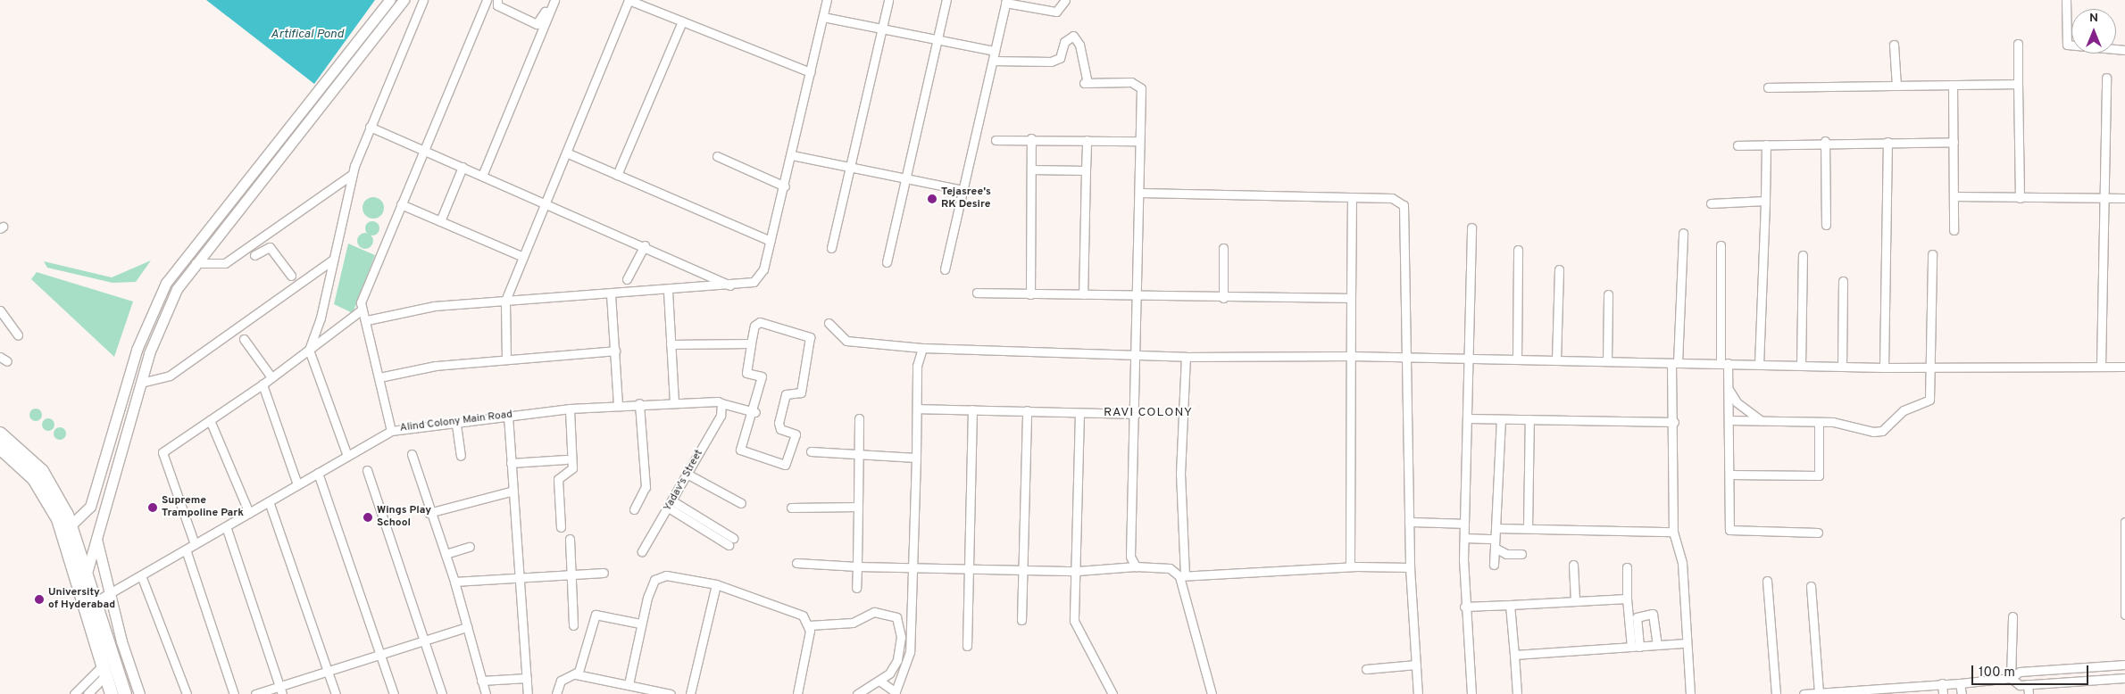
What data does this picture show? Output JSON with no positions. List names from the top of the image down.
{
  "streets": {
    "street": ["Alind Colony Main Road", "Yadav's Street"]
  },
  "crossings": [
    ["Alind Colony Main Road", "Yadav's Street"]
  ],
  "districts": ["RAVI COLONY"],
  "water": ["Artifical Pond"],
  "places": [
    "Tejasree's RK Desire",
    "Supreme Trampoline Park",
    "Wings Play School",
    "University of Hyderabad"
  ],
  "scale_bar": "100 m",
  "north": "top"
}
